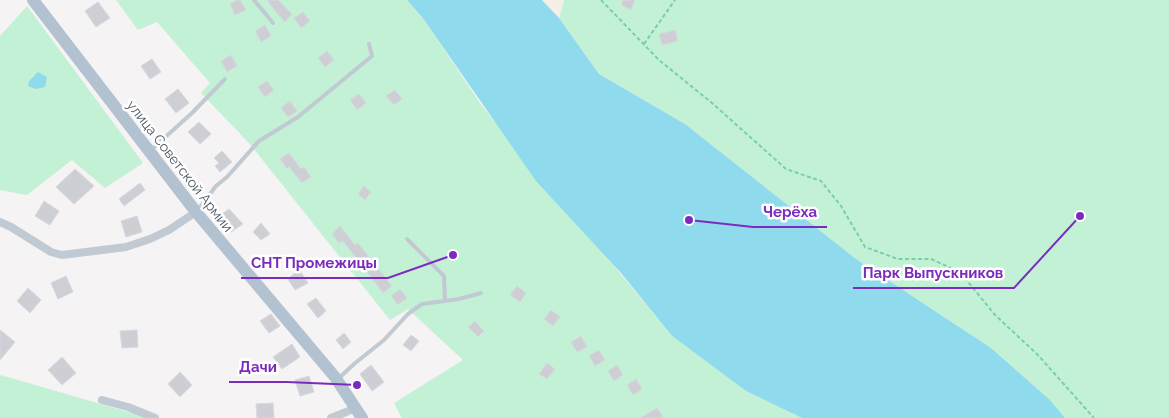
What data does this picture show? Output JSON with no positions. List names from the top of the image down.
{
  "streets": {
    "main road": ["улица Советской Армии"]
  },
  "places": [
    "Парк Выпускников",
    "Черёха",
    "СНТ Промежицы",
    "Дачи"
  ]
}
